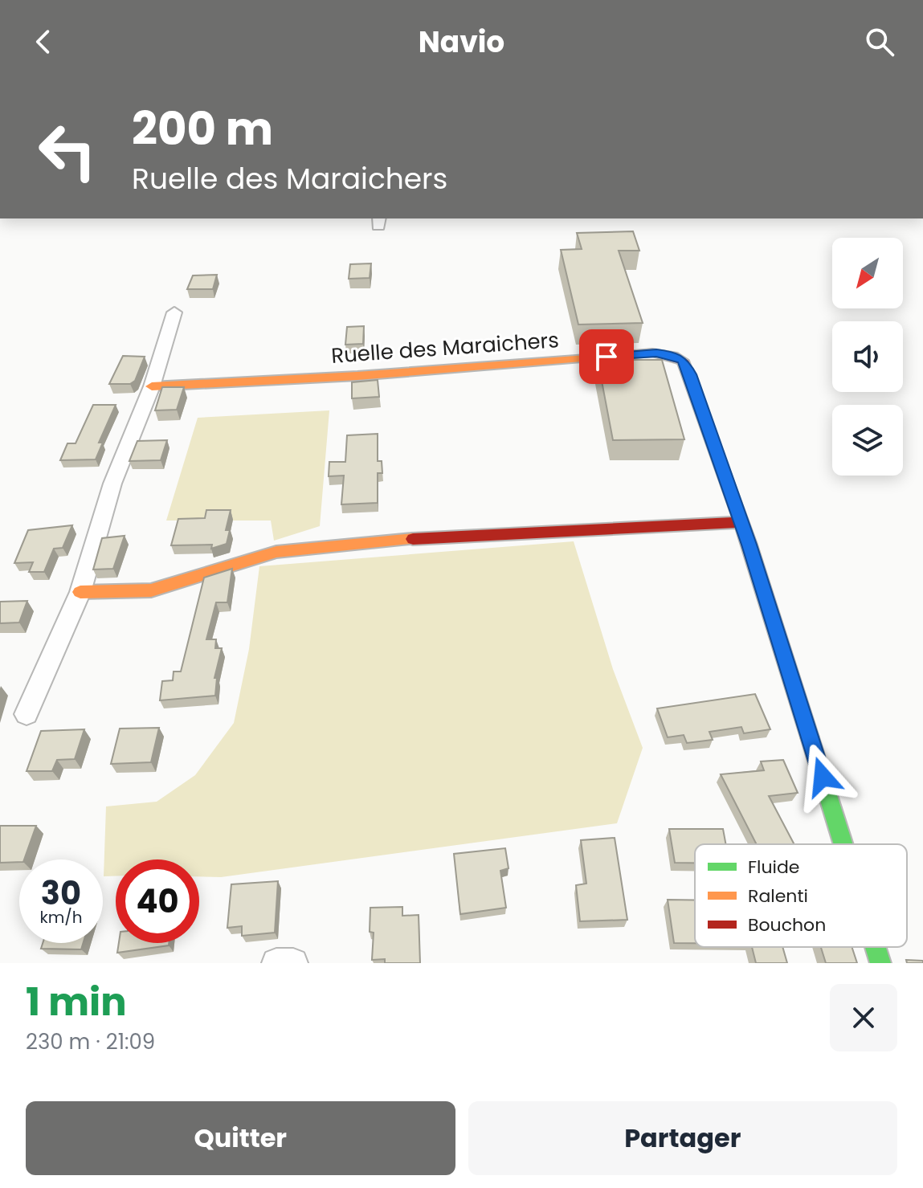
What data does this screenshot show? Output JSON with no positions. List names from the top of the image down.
{
  "streets": {
    "street": ["Ruelle des Maraichers"]
  },
  "legend": ["Fluide", "Ralenti", "Bouchon"],
  "north": "bottom left",
  "page": {
    "header": "Navio",
    "turn": ["200 m", "Ruelle des Maraichers"],
    "speed": "30 km/h",
    "limit": "40",
    "heading": ["1 min", "230 m · 21:09"],
    "buttons": ["Quitter", "Partager"]
  }
}
